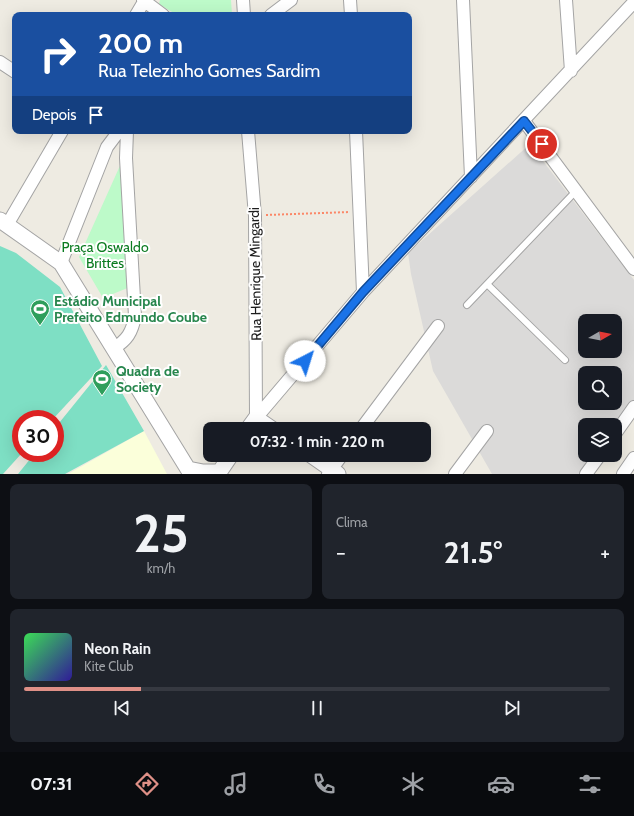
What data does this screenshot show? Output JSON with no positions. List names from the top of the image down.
{
  "streets": {
    "street": ["Rua Henrique Mingardi"]
  },
  "parks": ["Praça Oswaldo Brittes"],
  "places": {
    "sports": ["Estádio Municipal Prefeito Edmundo Coube", "Quadra de Society"]
  },
  "north": "right",
  "page": {
    "turn": ["200 m", "Rua Telezinho Gomes Sardim"],
    "then": "Depois",
    "limit": "30",
    "trip": "07:32 · 1 min · 220 m",
    "tile": [
      ["25", "km/h"],
      "Clima"
    ],
    "heat": ["−", "21.5°", "+"],
    "song": ["Neon Rain", "Kite Club"],
    "tabs": "07:31"
  }
}
